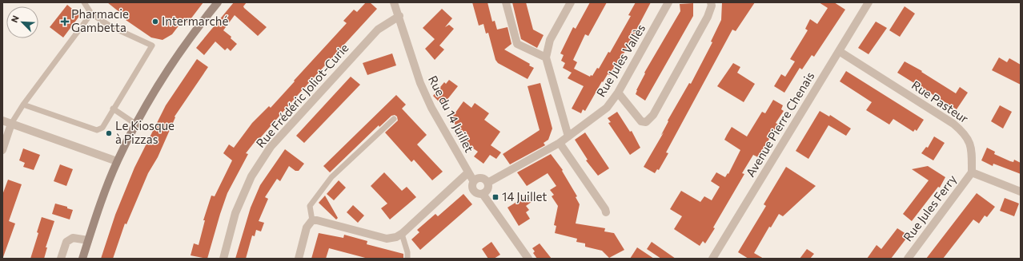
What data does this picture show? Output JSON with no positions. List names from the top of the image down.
{
  "streets": {
    "street": [
      "Rue Jules Vallès",
      "Rue Frédéric Joliot-Curie",
      "Rue Pasteur",
      "Rue du 14 Juillet",
      "Avenue Pierre Chenais",
      "Rue Jules Ferry"
    ]
  },
  "crossings": [
    ["Rue Jules Vallès", "Rue du 14 Juillet"],
    ["Rue Frédéric Joliot-Curie", "Rue du 14 Juillet"],
    ["Rue Pasteur", "Avenue Pierre Chenais"],
    ["Rue Pasteur", "Rue Jules Ferry"]
  ],
  "places": {
    "health": ["Pharmacie Gambetta"],
    "other": ["Intermarché", "Le Kiosque à Pizzas"],
    "transit": ["14 Juillet"]
  },
  "north": "top left"
}
